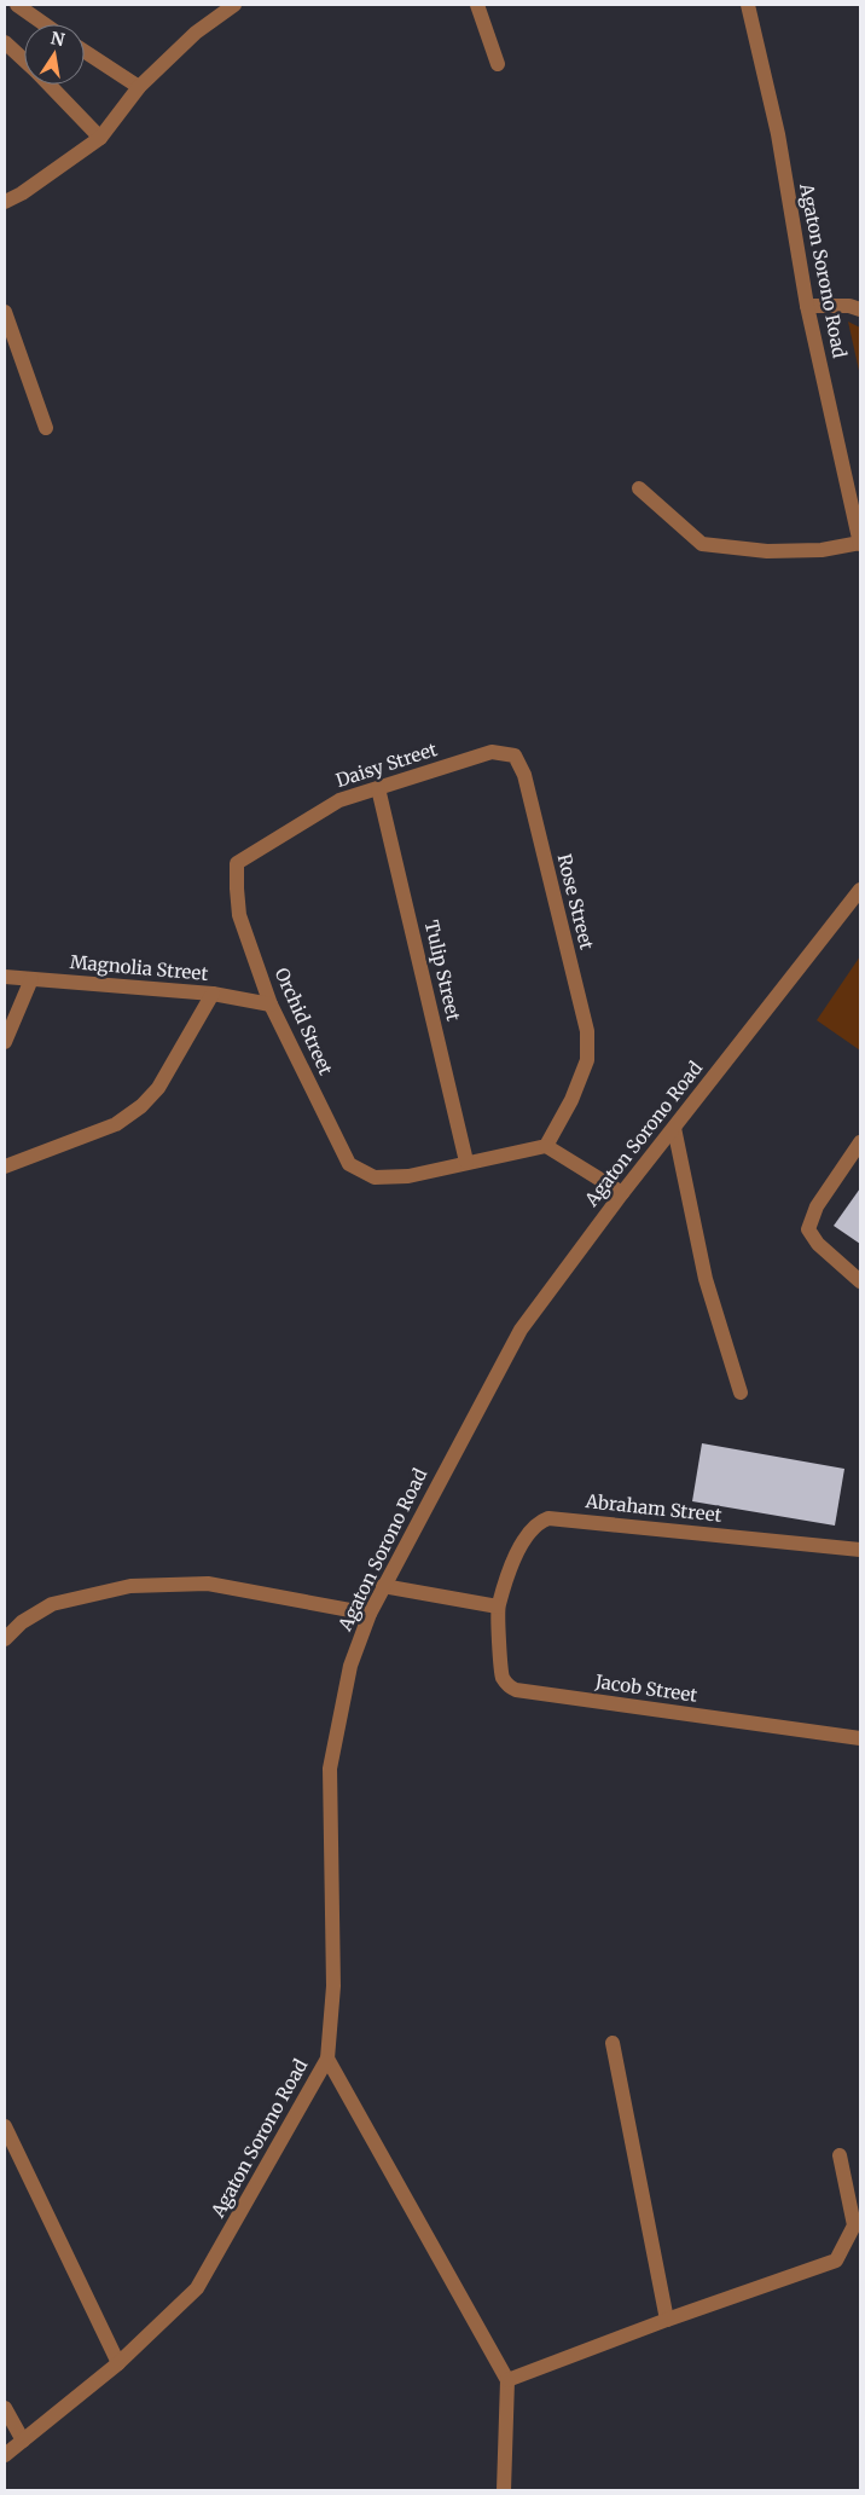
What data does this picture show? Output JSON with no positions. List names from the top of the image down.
{
  "streets": {
    "street": [
      "Agaton Sorono Road",
      "Daisy Street",
      "Rose Street",
      "Magnolia Street",
      "Tulip Street",
      "Orchid Street",
      "Abraham Street",
      "Jacob Street"
    ]
  },
  "crossings": [
    ["Daisy Street", "Rose Street"],
    ["Daisy Street", "Tulip Street"],
    ["Daisy Street", "Orchid Street"],
    ["Magnolia Street", "Orchid Street"],
    ["Tulip Street", "Orchid Street"],
    ["Abraham Street", "Jacob Street"]
  ],
  "north": "top"
}
